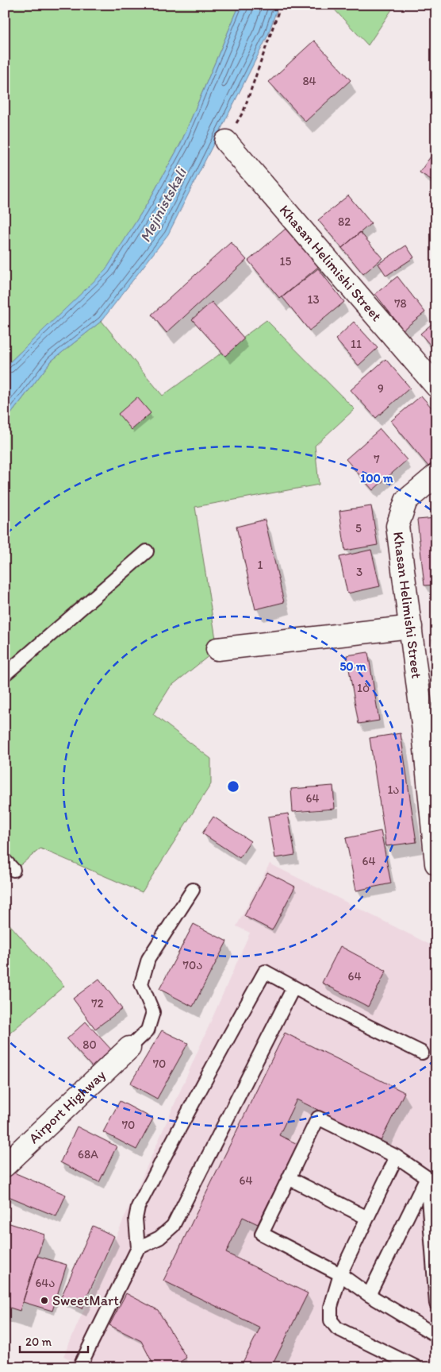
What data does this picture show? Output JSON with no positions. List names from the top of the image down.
{
  "streets": {
    "street": ["Khasan Helimishi Street", "Airport Highway"]
  },
  "water": ["Mejinistskali"],
  "places": ["SweetMart"],
  "house_numbers": [
    "84",
    "82",
    "15",
    "13",
    "78",
    "11",
    "9",
    "7",
    "5",
    "1",
    "3",
    "1ბ",
    "1ა",
    "64",
    "64",
    "70ა",
    "64",
    "72",
    "80",
    "70",
    "70",
    "68A",
    "64",
    "64ა"
  ],
  "scale_bar": "20 m",
  "rings": ["100 m", "50 m"]
}
